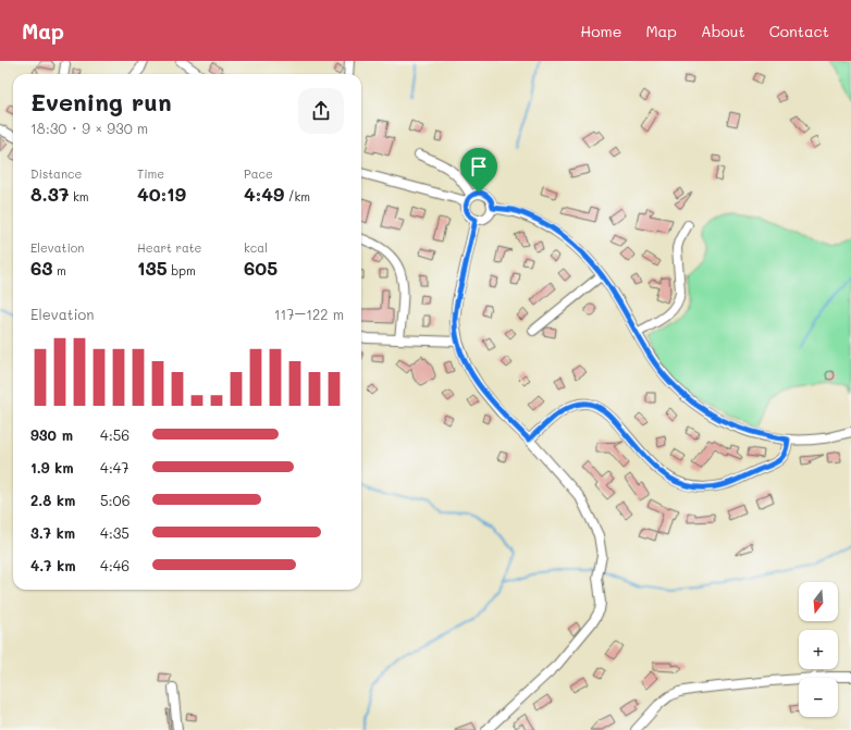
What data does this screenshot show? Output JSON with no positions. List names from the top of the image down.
{
  "north": "bottom",
  "page": {
    "header": "Map",
    "nav": [
      "Home",
      "Map",
      "About",
      "Contact"
    ],
    "heading": ["Evening run", "18:30 · 9 × 930 m"],
    "stats": [
      ["Distance", "8.37 km"],
      ["Time", "40:19"],
      ["Pace", "4:49 /km"],
      ["Elevation", "63 m"],
      ["Heart rate", "135 bpm"],
      ["kcal", "605"]
    ],
    "chart": ["Elevation", "117–122 m"],
    "list": [
      {
        "name": "930 m",
        "note": "4:56"
      },
      {
        "name": "1.9 km",
        "note": "4:47"
      },
      {
        "name": "2.8 km",
        "note": "5:06"
      },
      {
        "name": "3.7 km",
        "note": "4:35"
      },
      {
        "name": "4.7 km",
        "note": "4:46"
      }
    ],
    "map_buttons": ["+", "−"]
  }
}
